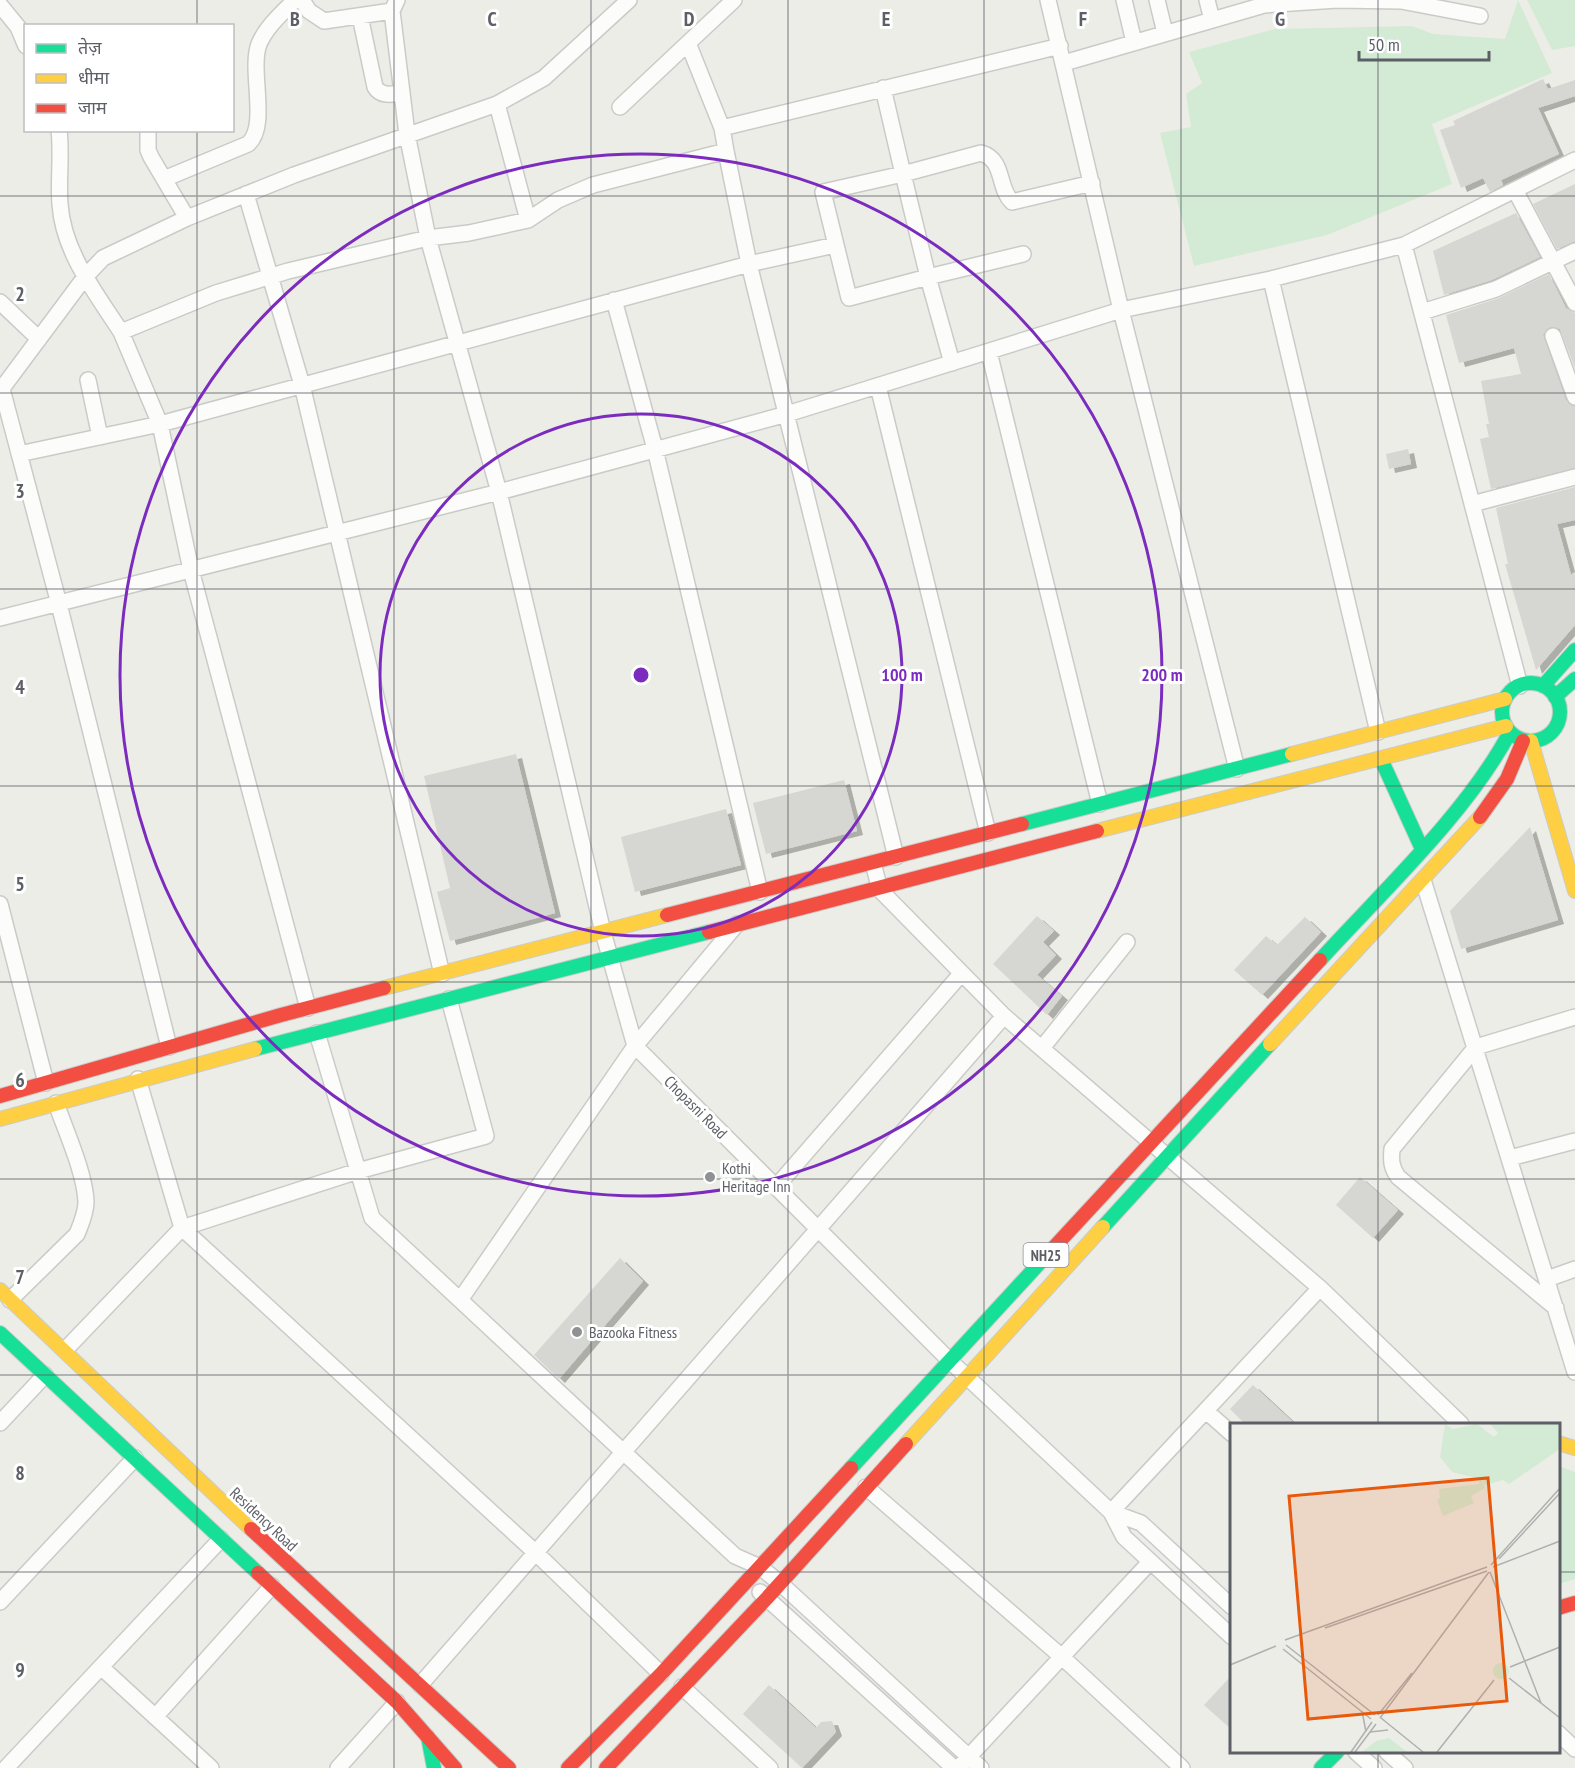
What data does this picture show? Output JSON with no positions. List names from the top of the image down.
{
  "streets": {
    "main road": ["NH25", "Residency Road"],
    "street": ["Chopasni Road"]
  },
  "crossings": [
    ["Chopasni Road", "NH25"]
  ],
  "places": ["Kothi Heritage Inn", "Bazooka Fitness"],
  "legend": ["तेज़", "धीमा", "जाम"],
  "scale_bar": "50 m",
  "grid": {
    "columns": [
      "B",
      "C",
      "D",
      "E",
      "F",
      "G"
    ],
    "rows": [
      "2",
      "3",
      "4",
      "5",
      "6",
      "7",
      "8",
      "9"
    ]
  },
  "rings": ["100 m", "200 m"]
}
